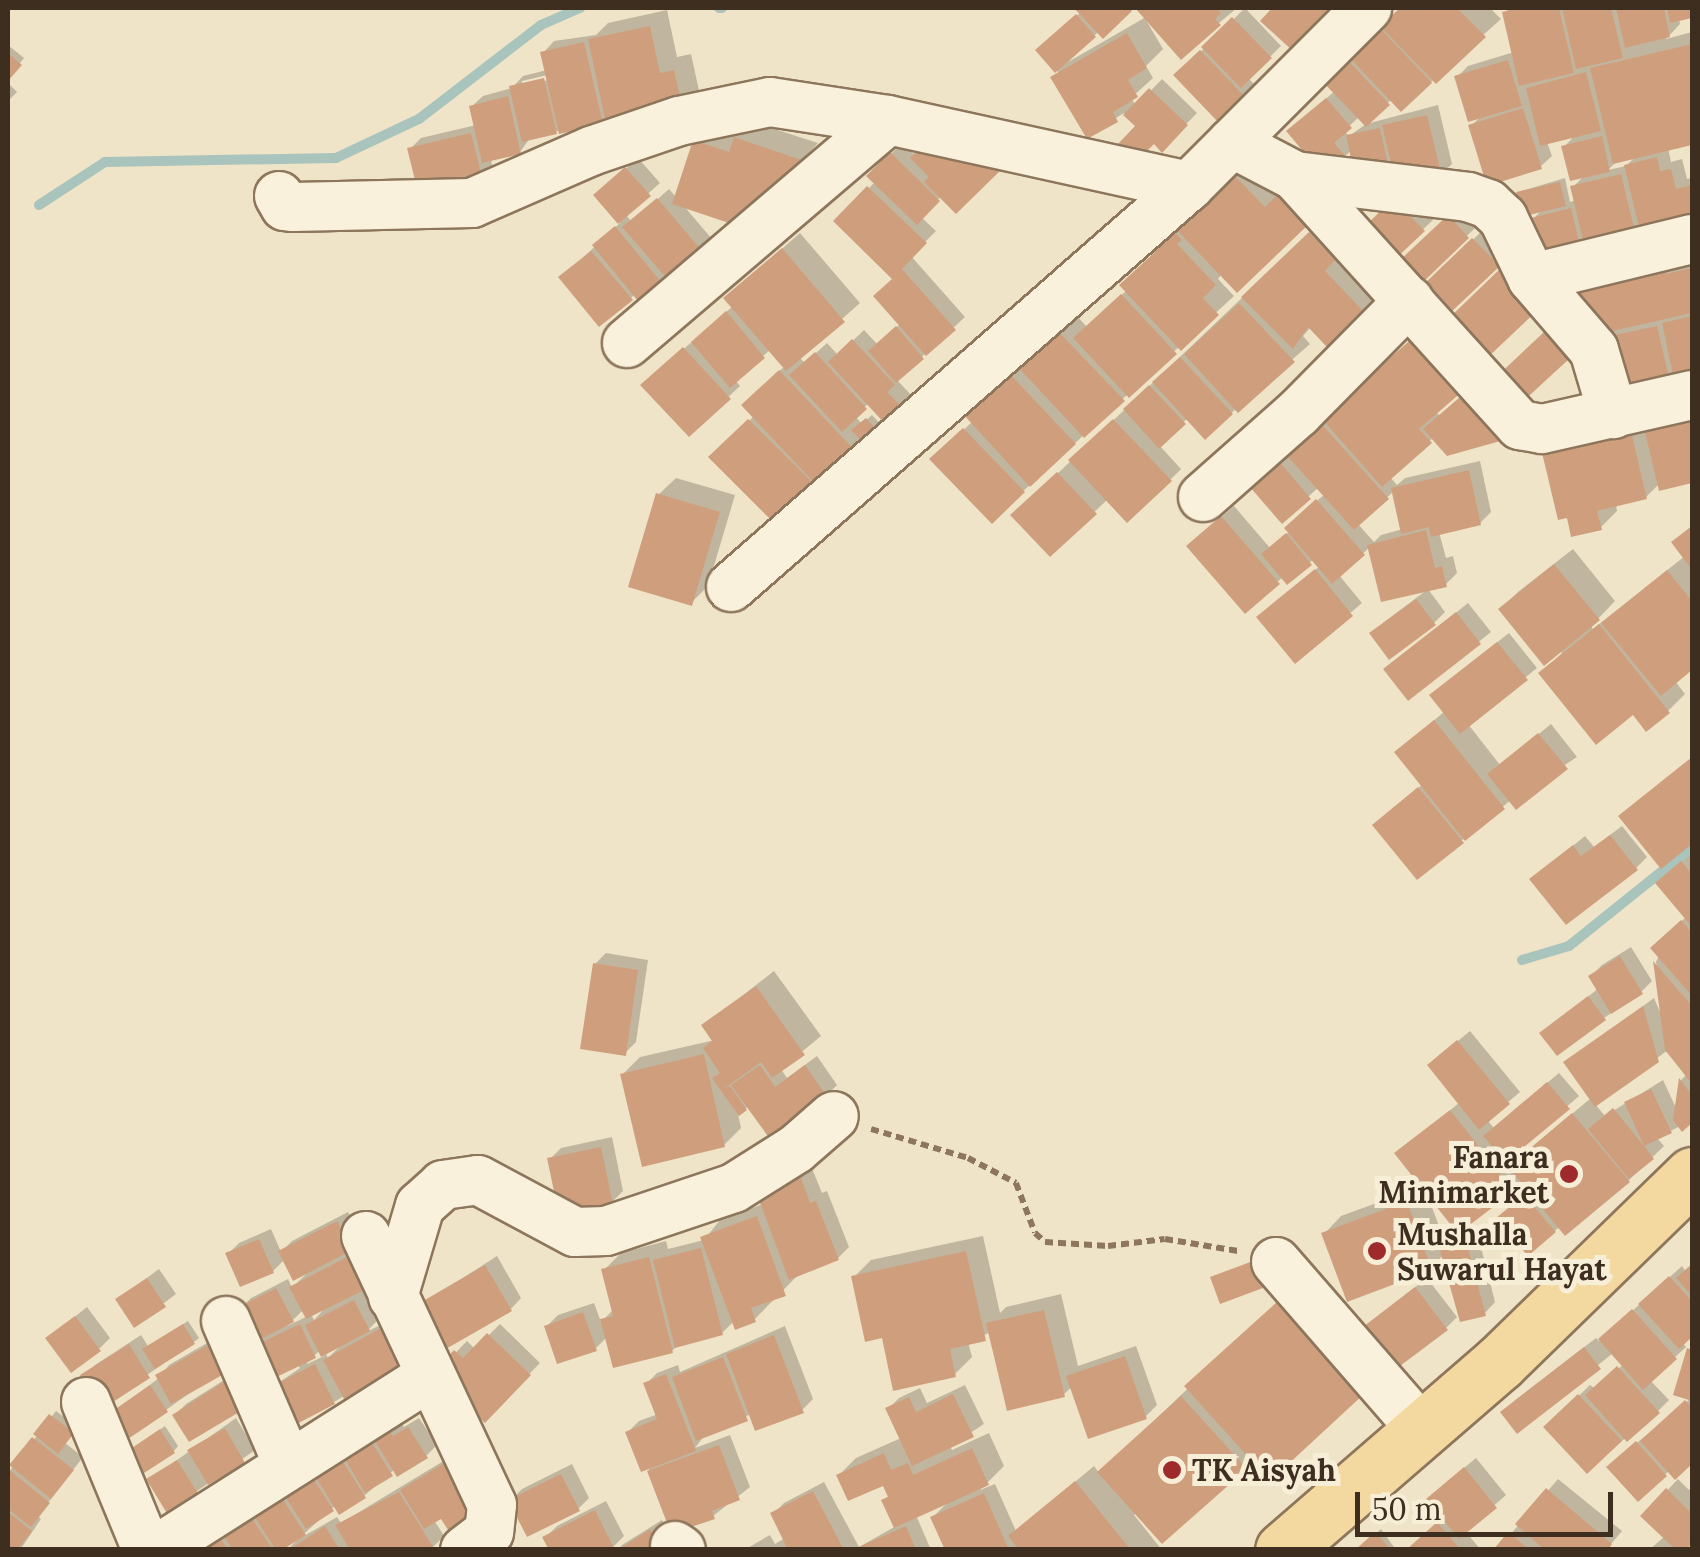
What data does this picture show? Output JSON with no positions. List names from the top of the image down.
{
  "places": ["Fanara Minimarket", "Mushalla Suwarul Hayat", "TK Aisyah"],
  "scale_bar": "50 m"
}
